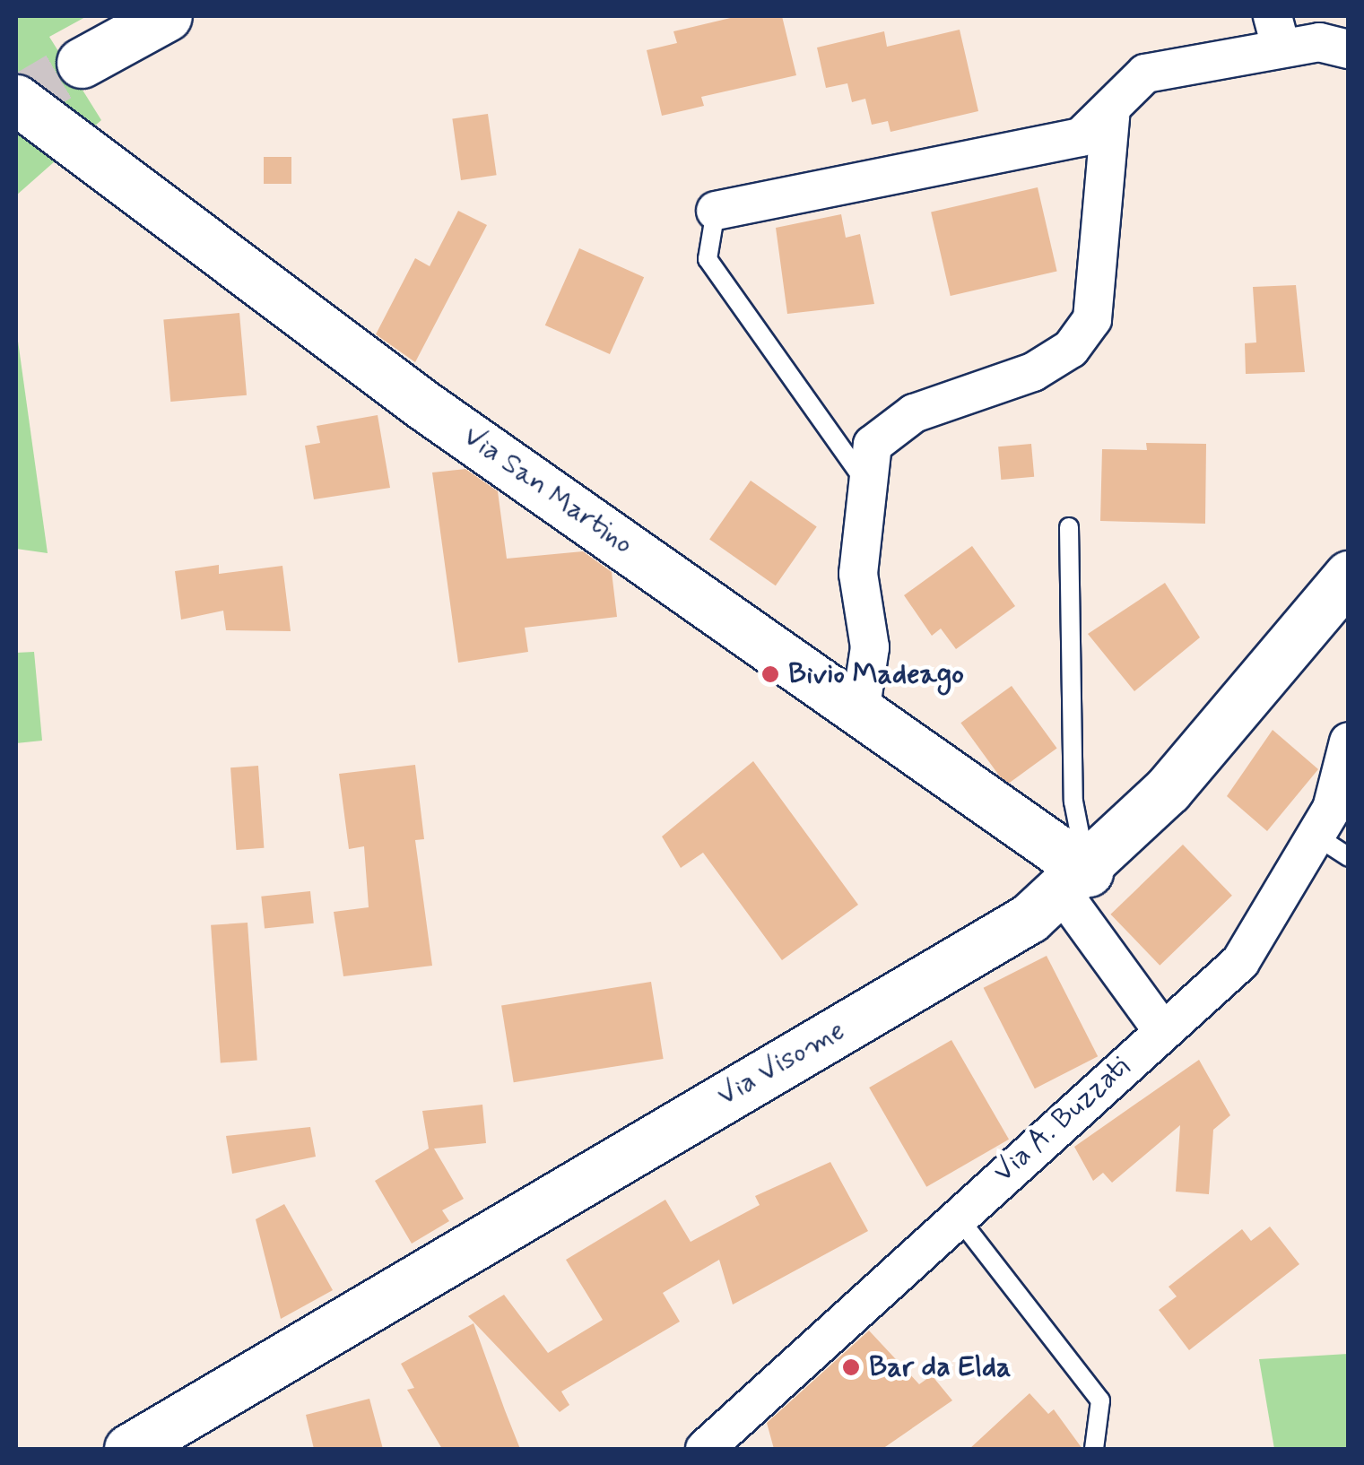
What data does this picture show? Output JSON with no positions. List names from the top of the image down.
{
  "streets": {
    "street": ["Via San Martino", "Via Visome", "Via A. Buzzati"]
  },
  "crossings": [
    ["Via San Martino", "Via Visome"]
  ],
  "places": ["Bivio Madeago", "Bar da Elda"]
}
